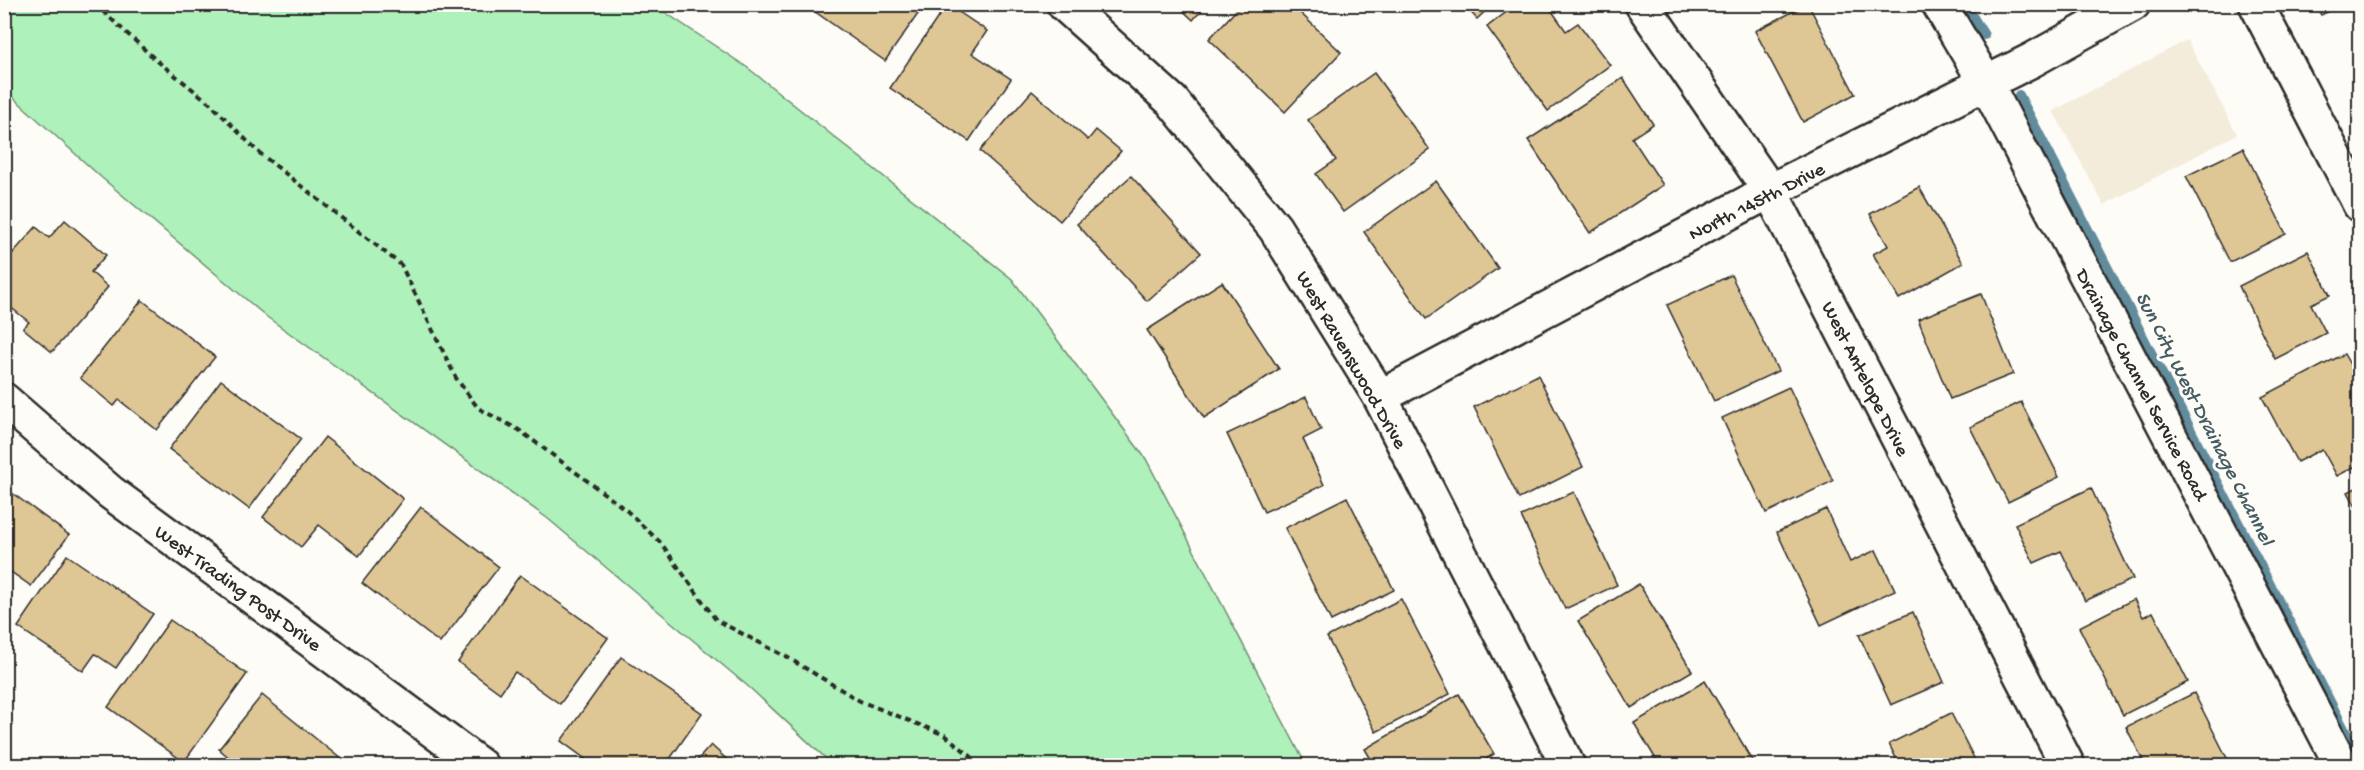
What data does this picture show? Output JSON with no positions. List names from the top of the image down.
{
  "streets": {
    "street": [
      "North 145th Drive",
      "West Ravenswood Drive",
      "West Antelope Drive",
      "Drainage Channel Service Road",
      "West Trading Post Drive"
    ]
  },
  "crossings": [
    ["North 145th Drive", "West Ravenswood Drive"],
    ["North 145th Drive", "West Antelope Drive"],
    ["North 145th Drive", "Drainage Channel Service Road"]
  ],
  "water": ["Sun City West Drainage Channel"]
}
